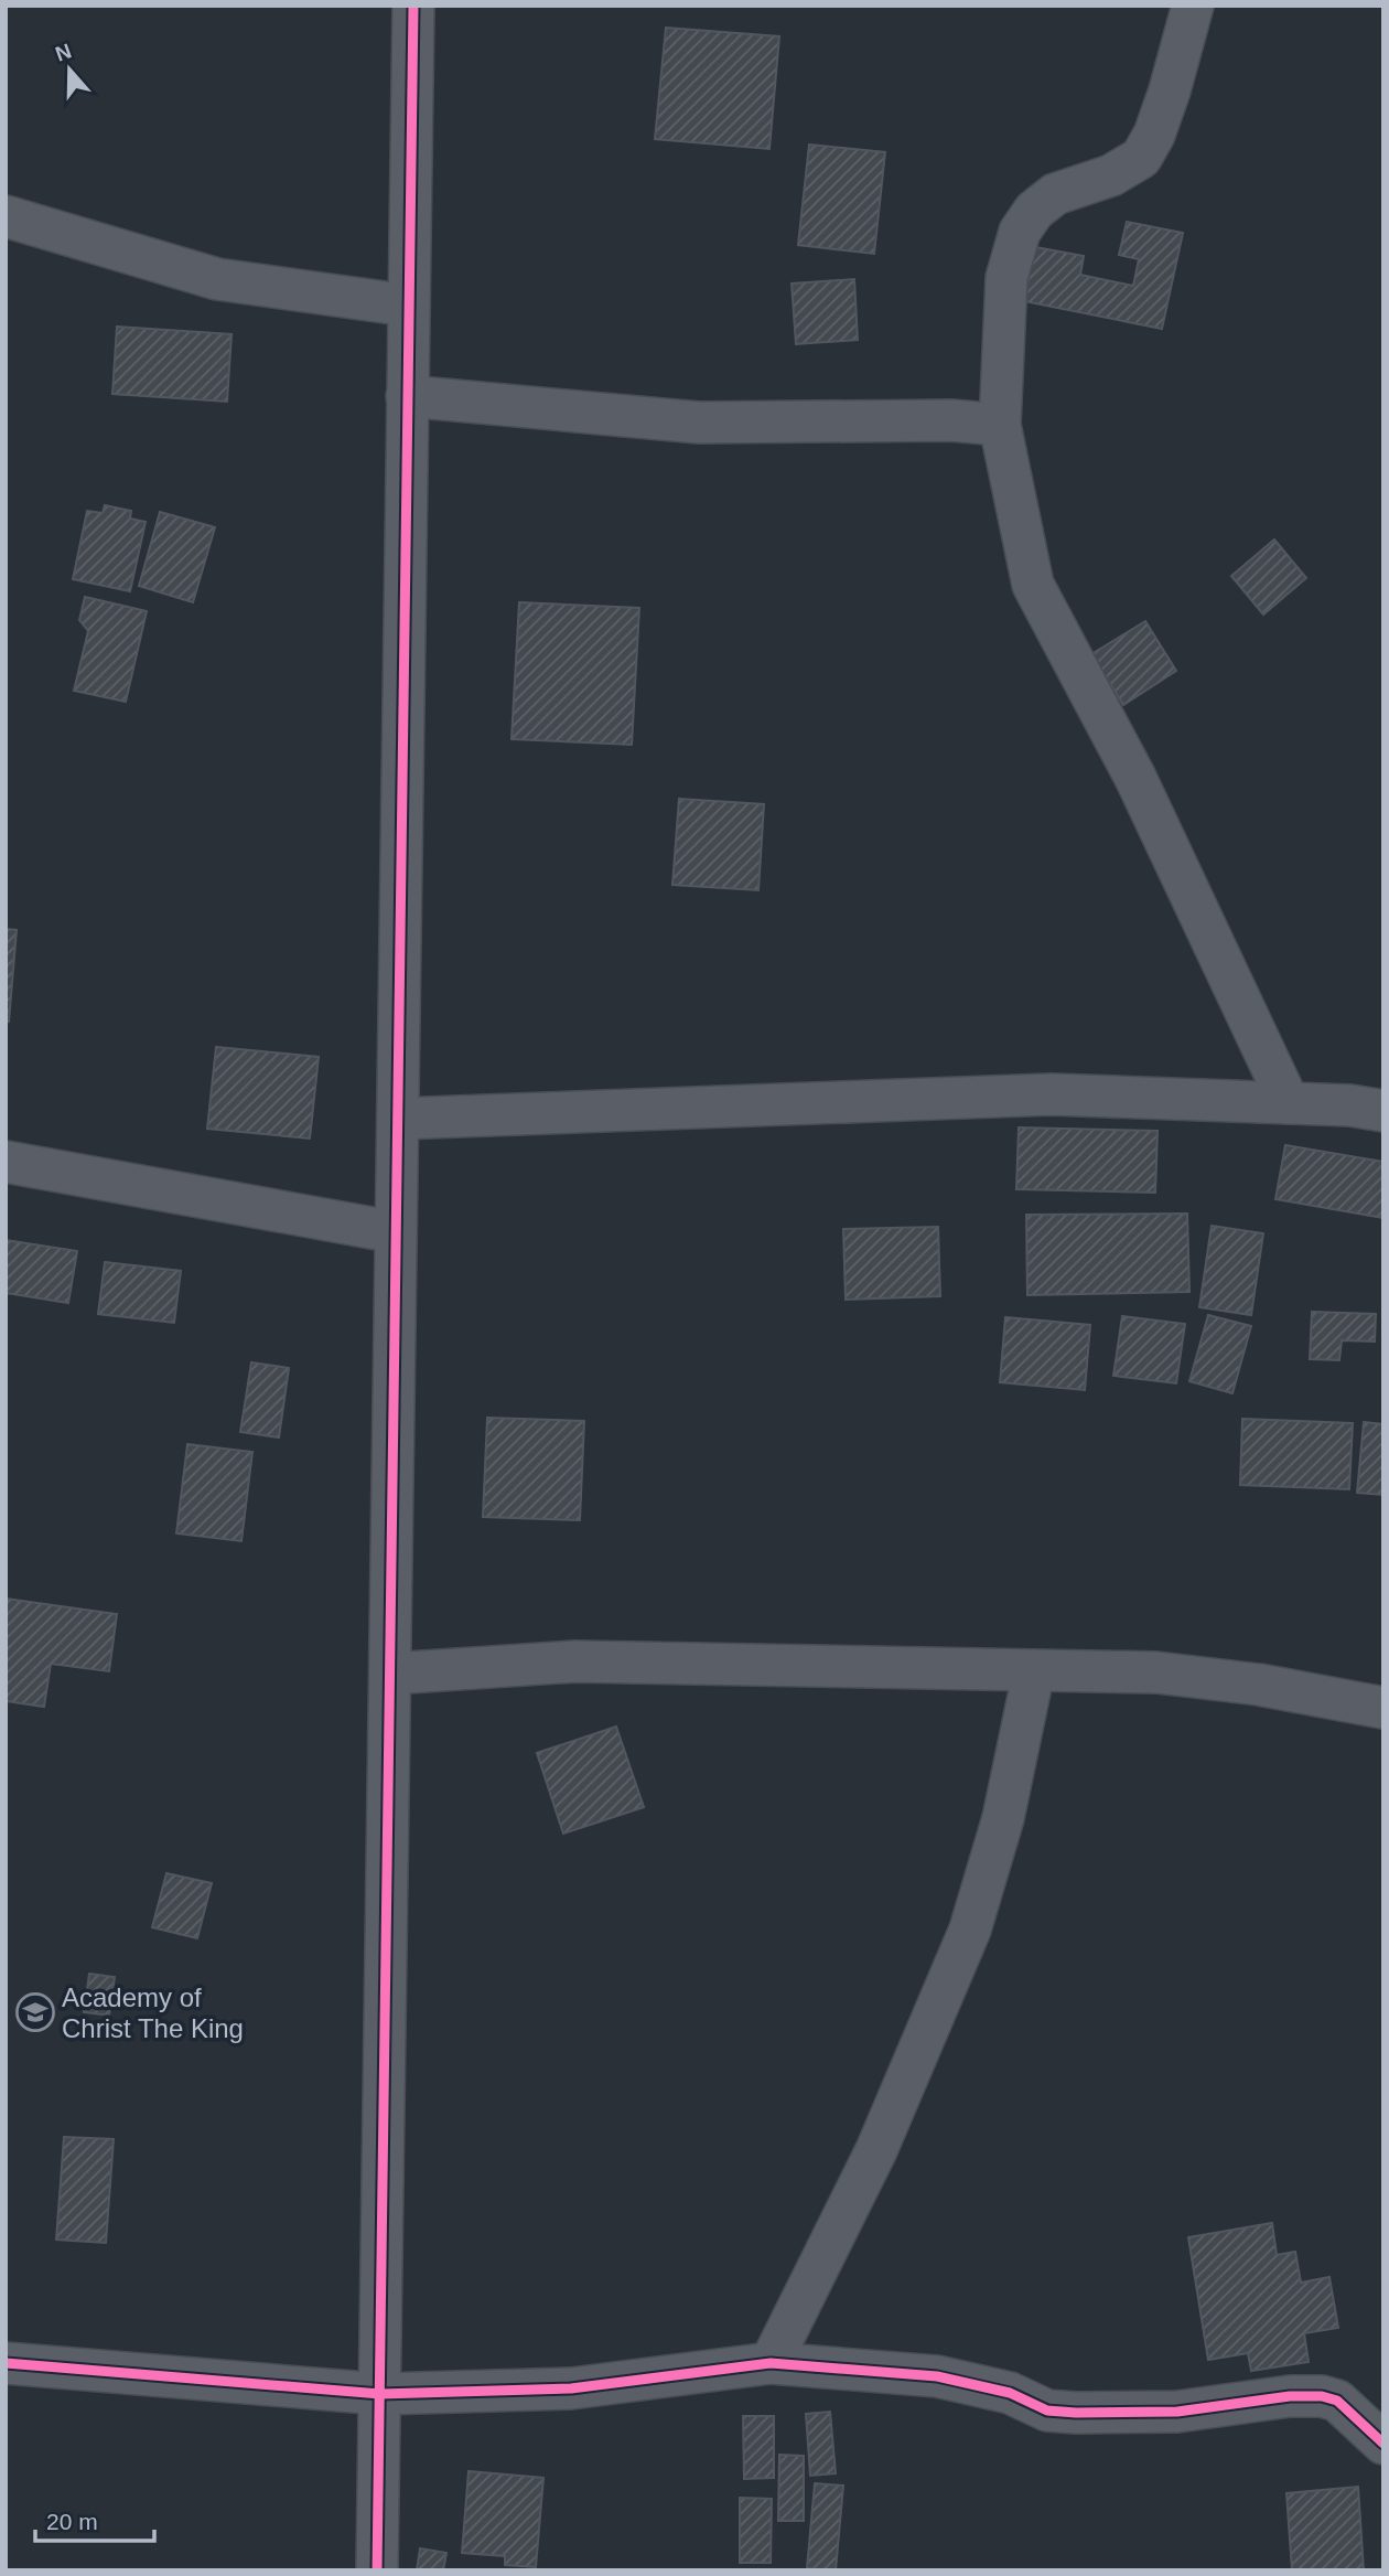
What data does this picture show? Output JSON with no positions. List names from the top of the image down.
{
  "places": {
    "school or university": ["Academy of Christ The King"]
  },
  "scale_bar": "20 m",
  "north": "top"
}
